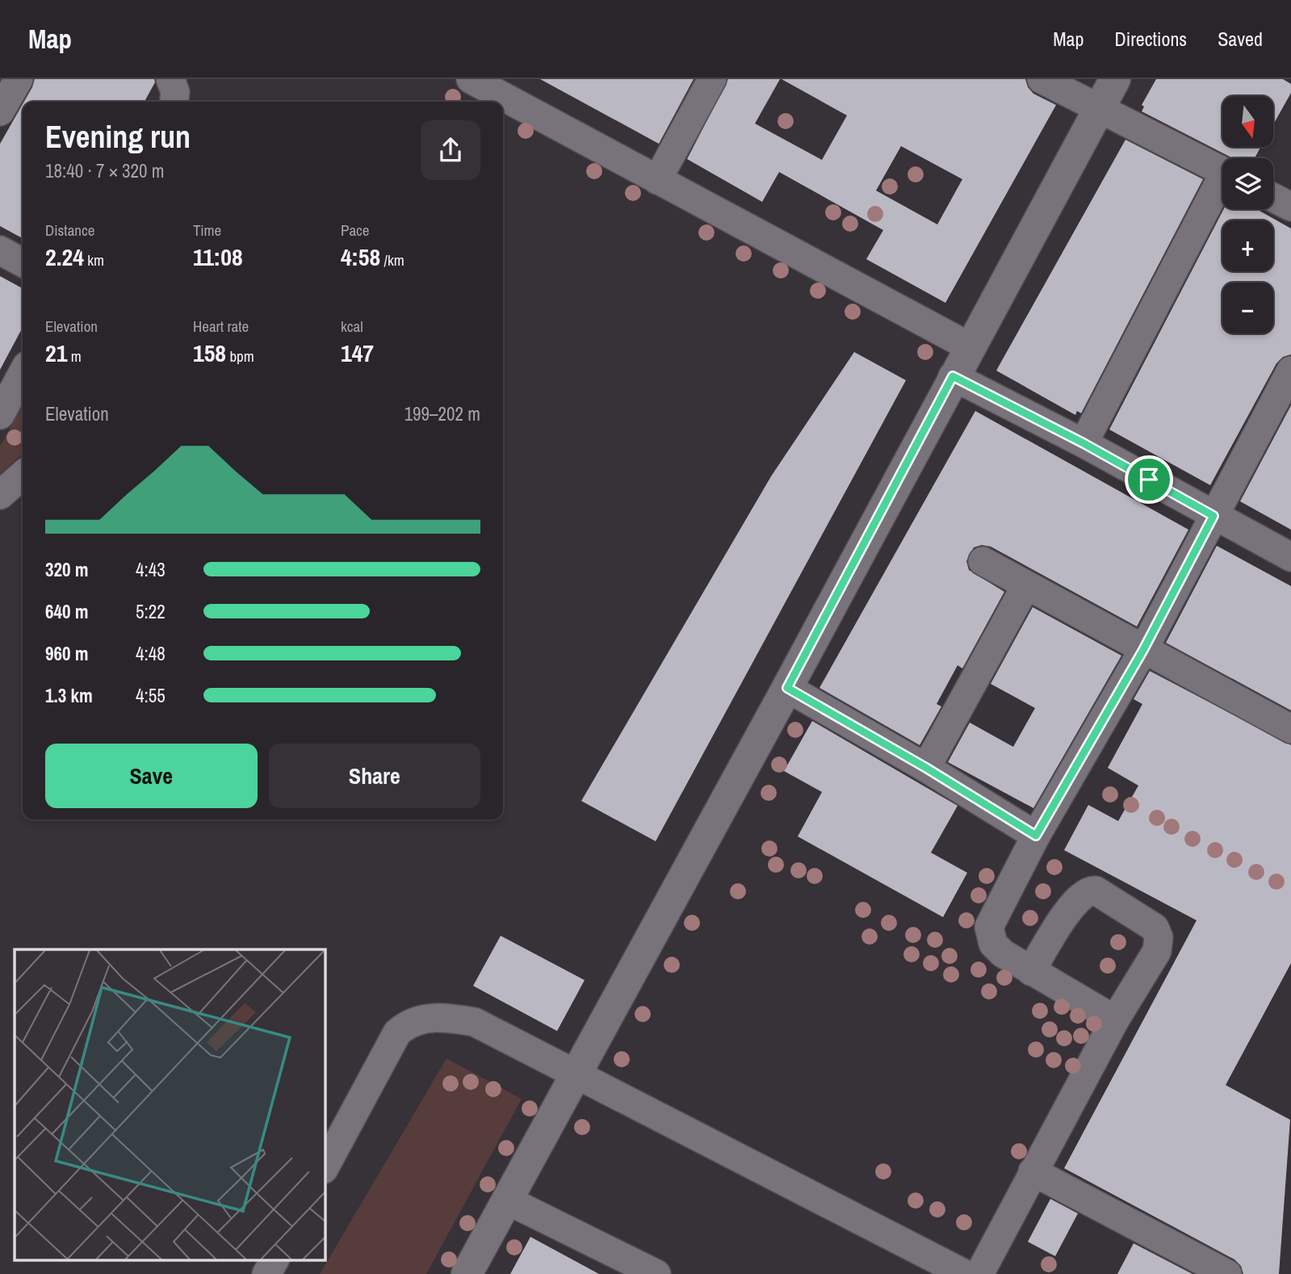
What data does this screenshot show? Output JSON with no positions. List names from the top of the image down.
{
  "north": "bottom",
  "page": {
    "header": "Map",
    "nav": ["Map", "Directions", "Saved"],
    "map_buttons": ["+", "−"],
    "heading": ["Evening run", "18:40 · 7 × 320 m"],
    "stats": [
      ["Distance", "2.24 km"],
      ["Time", "11:08"],
      ["Pace", "4:58 /km"],
      ["Elevation", "21 m"],
      ["Heart rate", "158 bpm"],
      ["kcal", "147"]
    ],
    "chart": ["Elevation", "199–202 m"],
    "list": [
      {
        "name": "320 m",
        "note": "4:43"
      },
      {
        "name": "640 m",
        "note": "5:22"
      },
      {
        "name": "960 m",
        "note": "4:48"
      },
      {
        "name": "1.3 km",
        "note": "4:55"
      }
    ],
    "buttons": ["Save", "Share"]
  }
}
